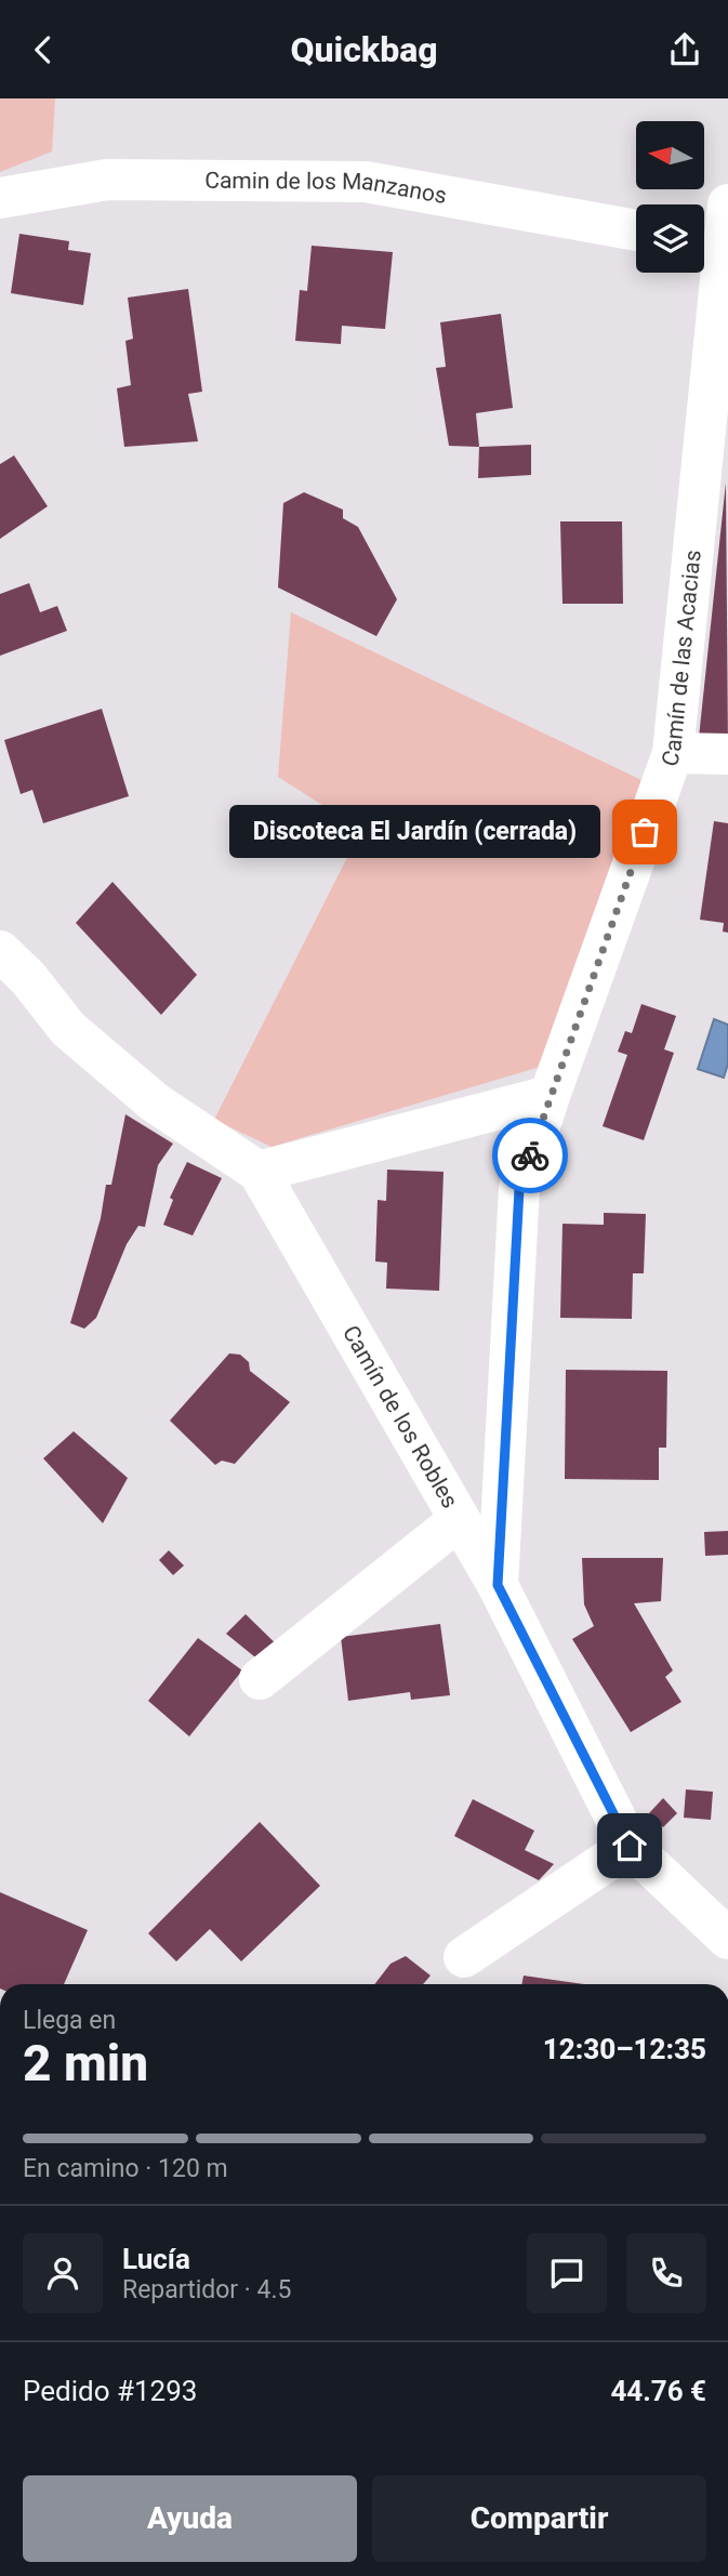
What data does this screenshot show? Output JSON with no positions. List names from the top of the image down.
{
  "streets": {
    "street": ["Camin de los Manzanos", "Camín de las Acacias", "Camín de los Robles"]
  },
  "crossings": [
    ["Camín de las Acacias", "Camín de los Robles"]
  ],
  "places": ["Discoteca El Jardín (cerrada)"],
  "north": "left",
  "page": {
    "header": "Quickbag",
    "bubble": "Discoteca El Jardín (cerrada)",
    "heading": ["2 min", "Llega en", "12:30–12:35"],
    "panel": [
      "Lucía",
      "Repartidor · 4.5",
      "Pedido #1293",
      "44.76 €"
    ],
    "bar": "En camino · 120 m",
    "buttons": ["Ayuda", "Compartir"]
  }
}
